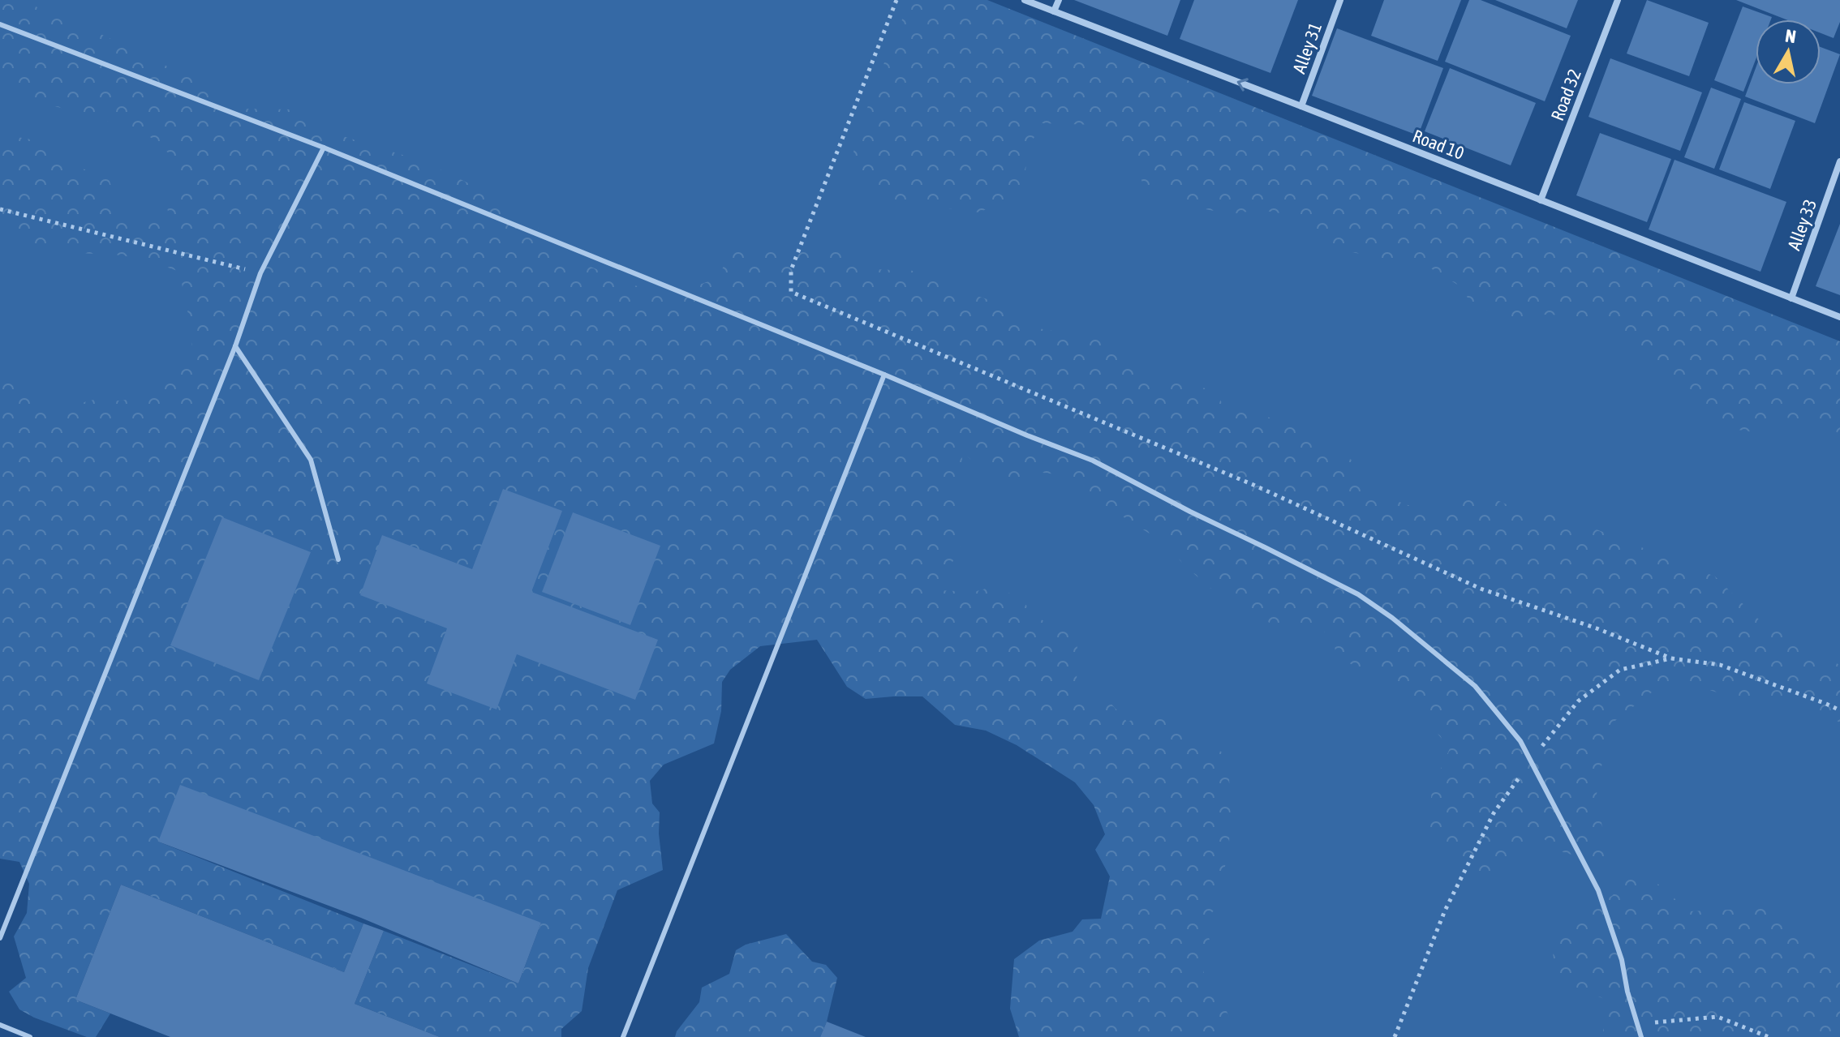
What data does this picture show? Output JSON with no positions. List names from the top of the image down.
{
  "streets": {
    "street": [
      "Alley 31",
      "Road 32",
      "Road 10",
      "Alley 33"
    ]
  },
  "crossings": [
    ["Alley 31", "Road 10"],
    ["Road 32", "Road 10"],
    ["Road 10", "Alley 33"]
  ],
  "north": "top"
}
